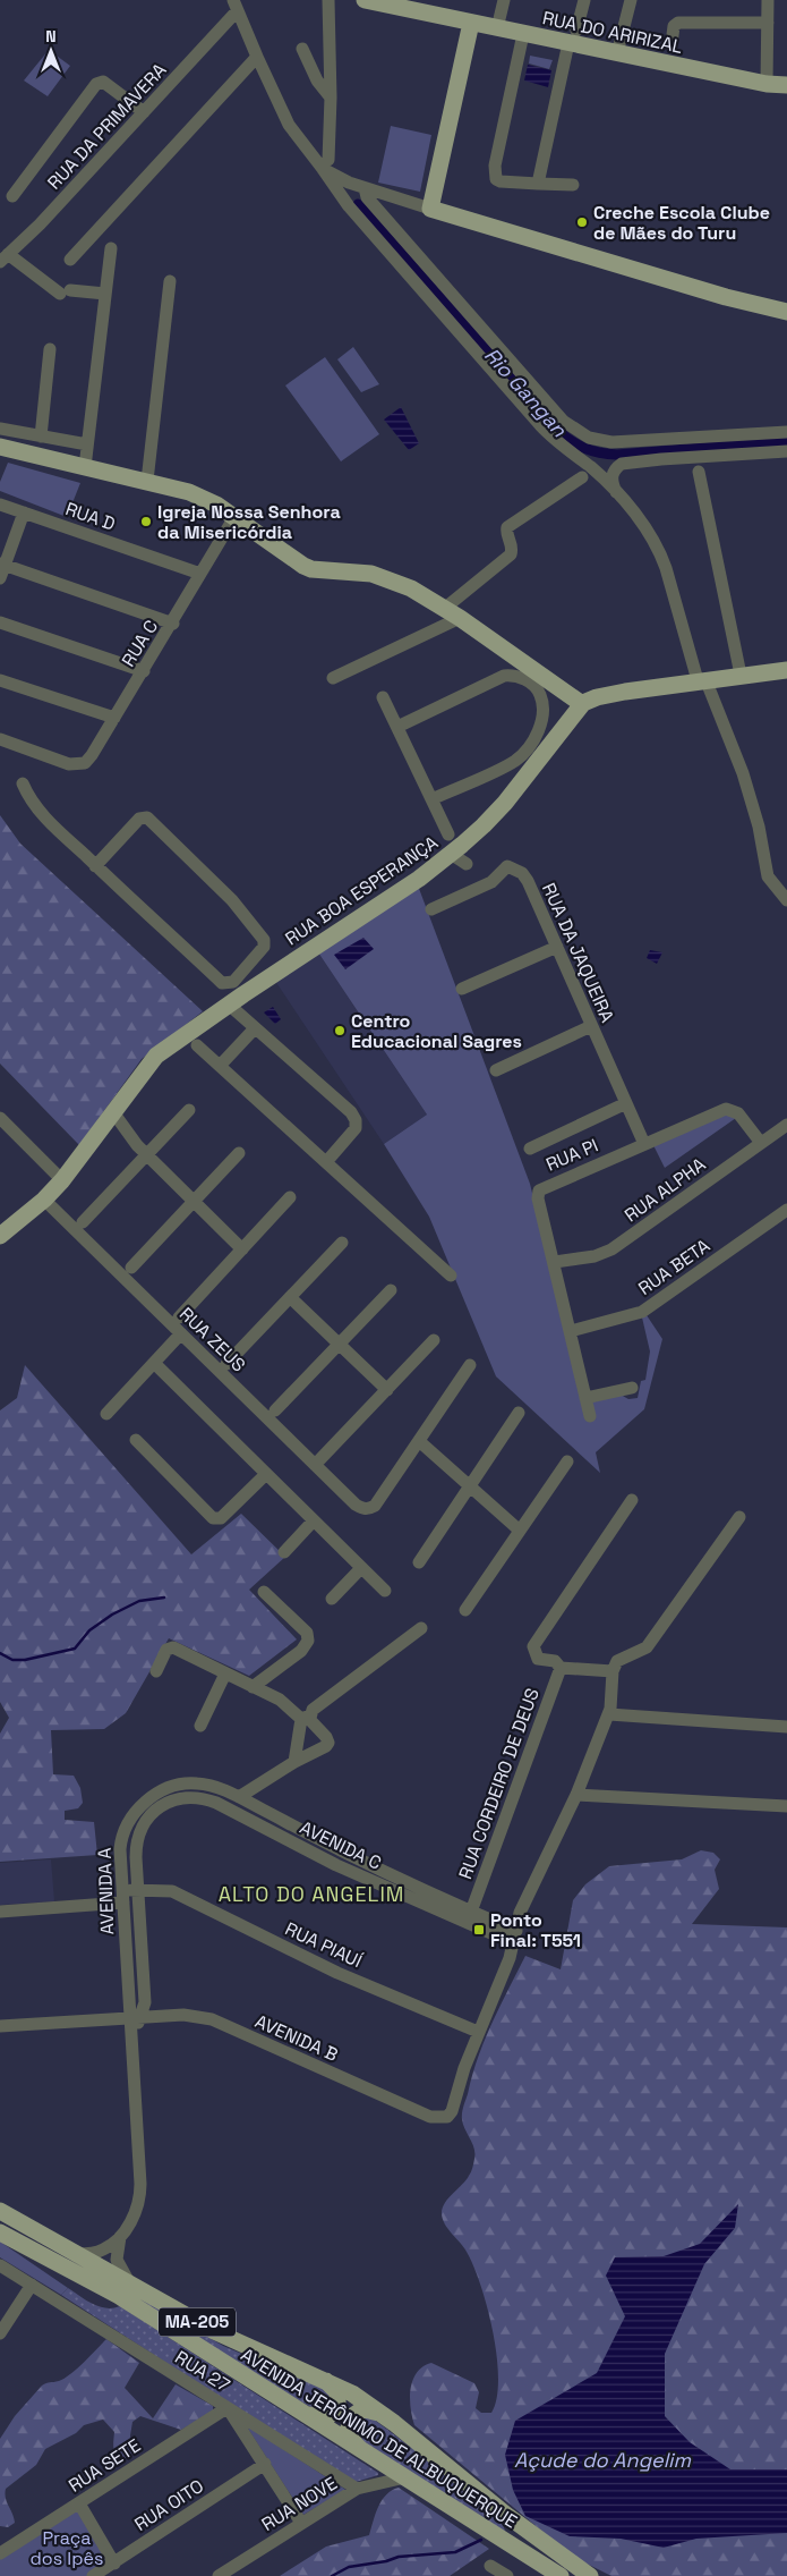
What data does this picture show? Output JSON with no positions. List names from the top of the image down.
{
  "streets": {
    "main road": [
      "RUA DO ARIRIZAL",
      "RUA BOA ESPERANÇA",
      "MA-205",
      "AVENIDA JERÔNIMO DE ALBUQUERQUE"
    ],
    "street": [
      "RUA DA PRIMAVERA",
      "RUA D",
      "RUA C",
      "RUA DA JAQUEIRA",
      "RUA PI",
      "RUA ALPHA",
      "RUA BETA",
      "RUA ZEUS",
      "RUA CORDEIRO DE DEUS",
      "AVENIDA C",
      "AVENIDA A",
      "RUA PIAUÍ",
      "AVENIDA B",
      "RUA 27",
      "RUA SETE",
      "RUA NOVE",
      "RUA OITO"
    ]
  },
  "crossings": [
    ["RUA D", "RUA C"],
    ["RUA BOA ESPERANÇA", "RUA ZEUS"],
    ["RUA DA JAQUEIRA", "RUA PI"],
    ["RUA PI", "RUA ALPHA"],
    ["RUA PI", "RUA BETA"],
    ["RUA CORDEIRO DE DEUS", "AVENIDA C"],
    ["AVENIDA C", "AVENIDA A"],
    ["AVENIDA A", "RUA PIAUÍ"],
    ["AVENIDA A", "AVENIDA B"],
    ["AVENIDA A", "AVENIDA JERÔNIMO DE ALBUQUERQUE"],
    ["RUA PIAUÍ", "AVENIDA B"],
    ["RUA 27", "RUA SETE"],
    ["RUA 27", "RUA NOVE"],
    ["AVENIDA JERÔNIMO DE ALBUQUERQUE", "RUA NOVE"]
  ],
  "districts": ["ALTO DO ANGELIM"],
  "water": ["Rio Gangan", "Açude do Angelim"],
  "parks": ["Praça dos Ipês"],
  "places": {
    "other": ["Creche Escola Clube de Mães do Turu", "Igreja Nossa Senhora da Misericórdia", "Centro Educacional Sagres"],
    "transit": ["Ponto Final: T551"]
  },
  "north": "top"
}
